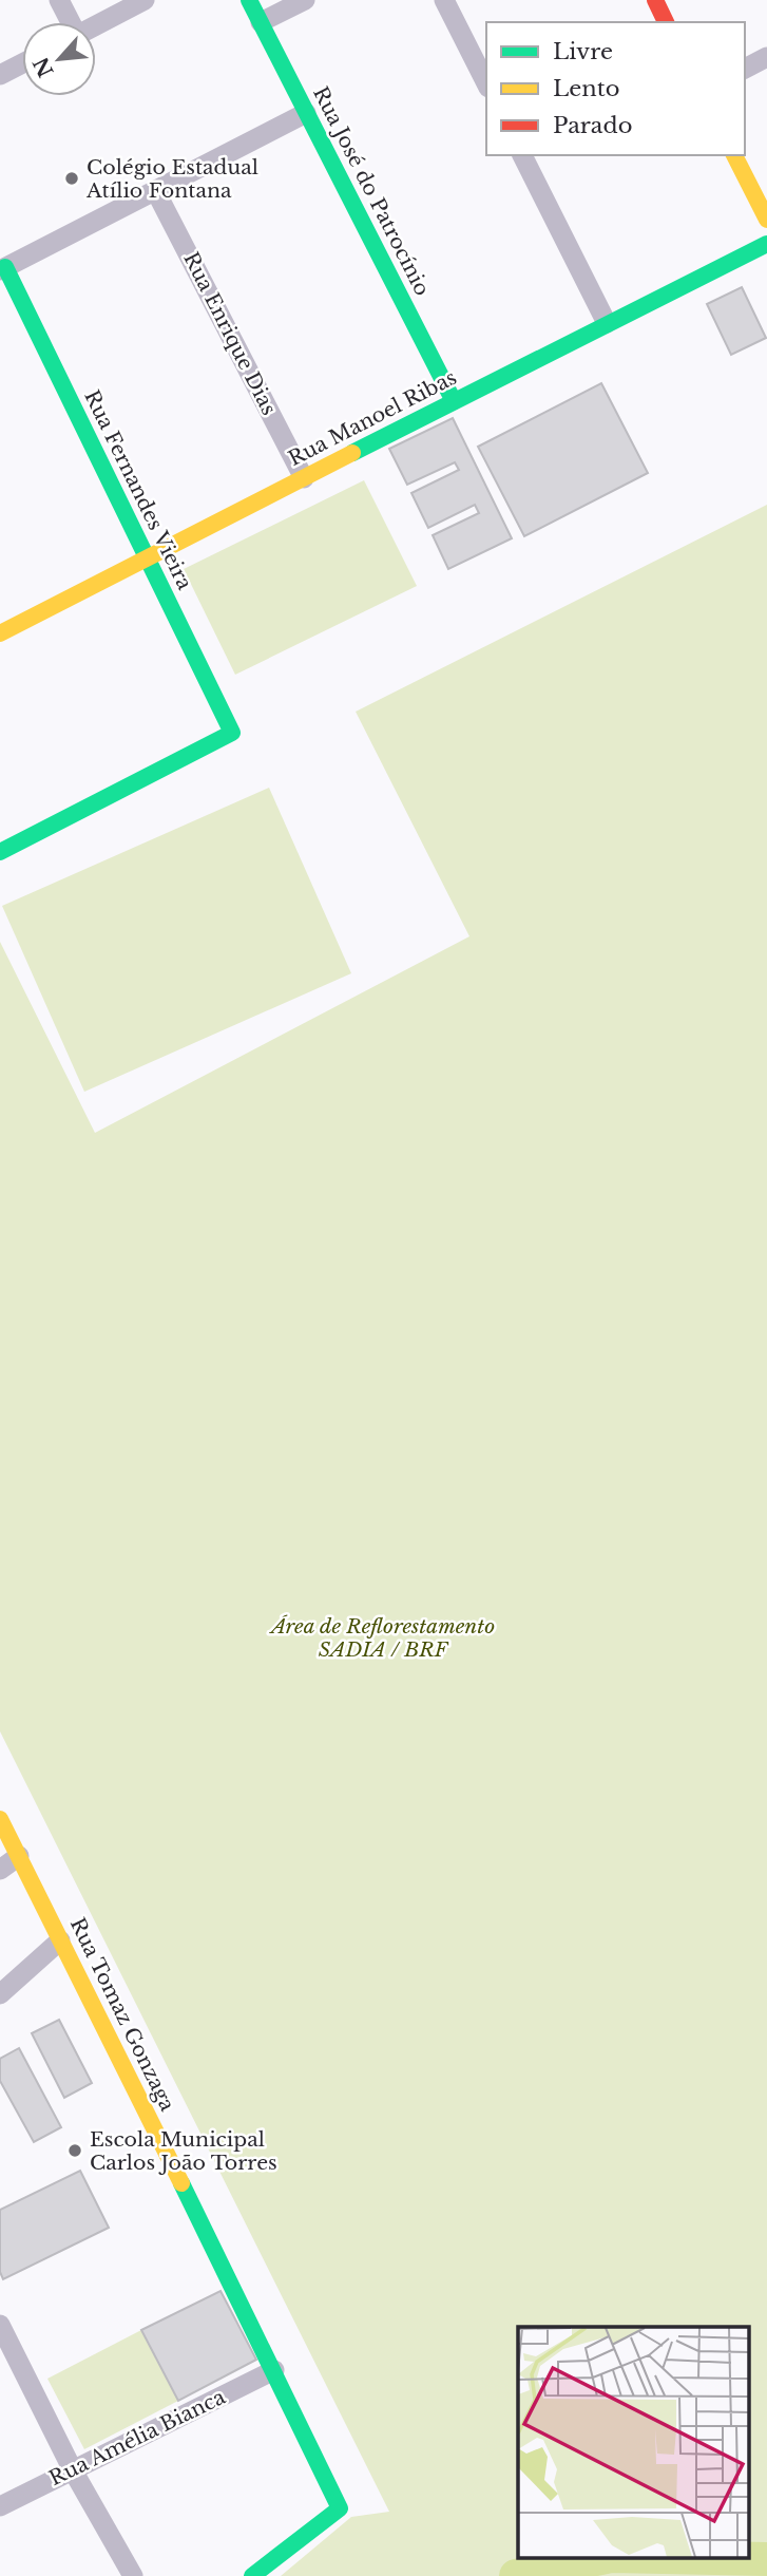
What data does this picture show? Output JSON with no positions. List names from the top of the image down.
{
  "streets": {
    "street": [
      "Rua José do Patrocínio",
      "Rua Enrique Dias",
      "Rua Manoel Ribas",
      "Rua Fernandes Vieira",
      "Rua Tomaz Gonzaga",
      "Rua Amélia Bianca"
    ]
  },
  "crossings": [
    ["Rua José do Patrocínio", "Rua Manoel Ribas"],
    ["Rua Enrique Dias", "Rua Manoel Ribas"],
    ["Rua Manoel Ribas", "Rua Fernandes Vieira"],
    ["Rua Tomaz Gonzaga", "Rua Amélia Bianca"]
  ],
  "parks": ["Área de Reflorestamento SADIA / BRF"],
  "places": ["Colégio Estadual Atílio Fontana", "Escola Municipal Carlos João Torres"],
  "legend": ["Livre", "Lento", "Parado"],
  "north": "bottom left"
}
